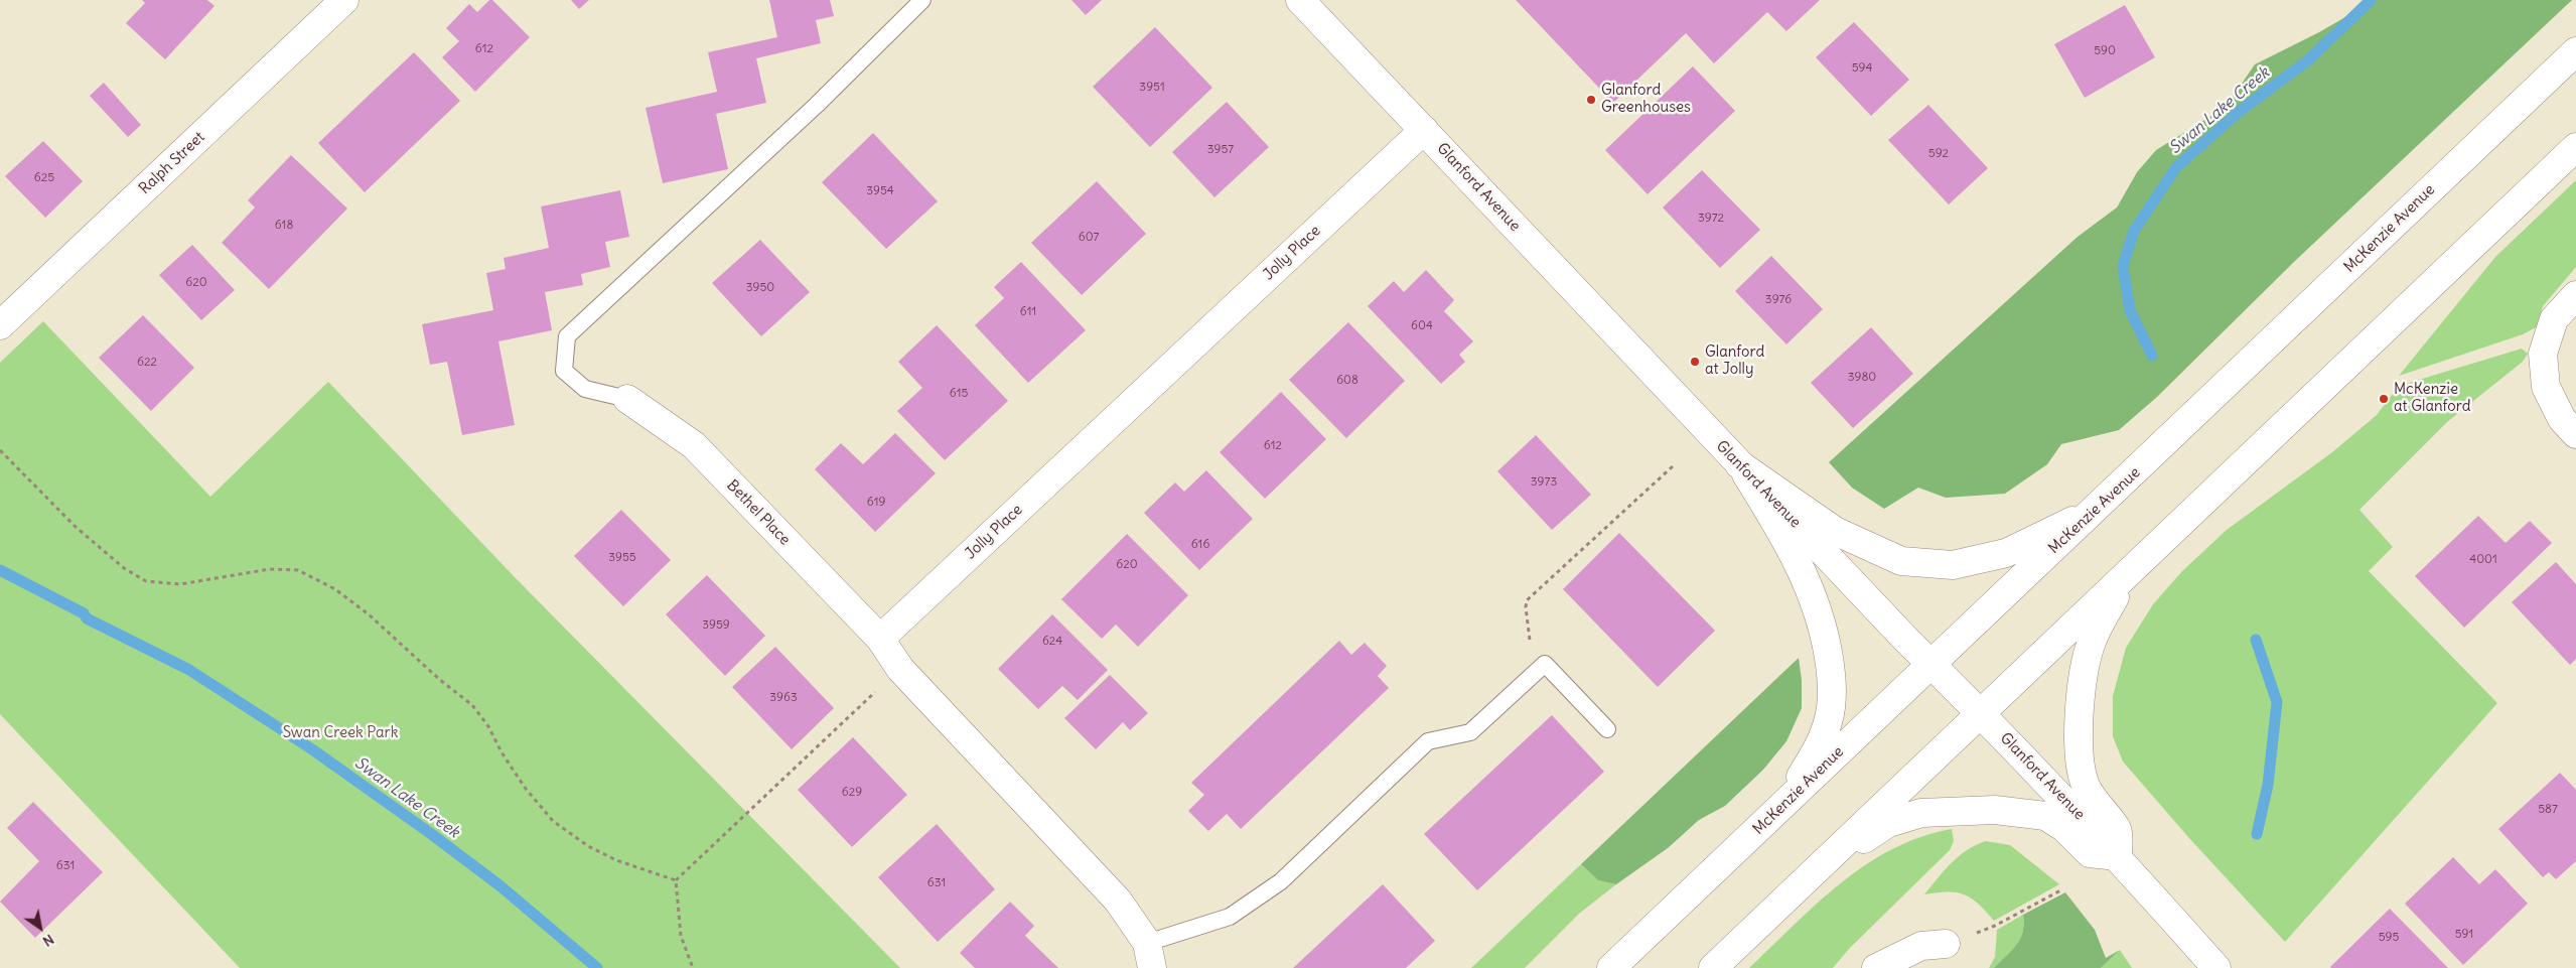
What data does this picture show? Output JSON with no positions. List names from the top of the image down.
{
  "streets": {
    "main road": [
      "Ralph Street",
      "Glanford Avenue",
      "McKenzie Avenue",
      "Jolly Place",
      "Bethel Place"
    ]
  },
  "crossings": [
    ["Glanford Avenue", "McKenzie Avenue"],
    ["Glanford Avenue", "Jolly Place"],
    ["Jolly Place", "Bethel Place"]
  ],
  "water": ["Swan Lake Creek"],
  "parks": ["Swan Creek Park"],
  "places": ["Glanford Greenhouses", "Glanford at Jolly", "McKenzie at Glanford"],
  "house_numbers": [
    "612",
    "590",
    "594",
    "3951",
    "3957",
    "592",
    "625",
    "3954",
    "3972",
    "618",
    "607",
    "620",
    "3950",
    "3976",
    "611",
    "604",
    "622",
    "3980",
    "608",
    "615",
    "612",
    "3973",
    "619",
    "616",
    "3955",
    "4001",
    "620",
    "3959",
    "624",
    "3963",
    "629",
    "587",
    "631",
    "631",
    "591",
    "595"
  ],
  "north": "bottom right"
}
